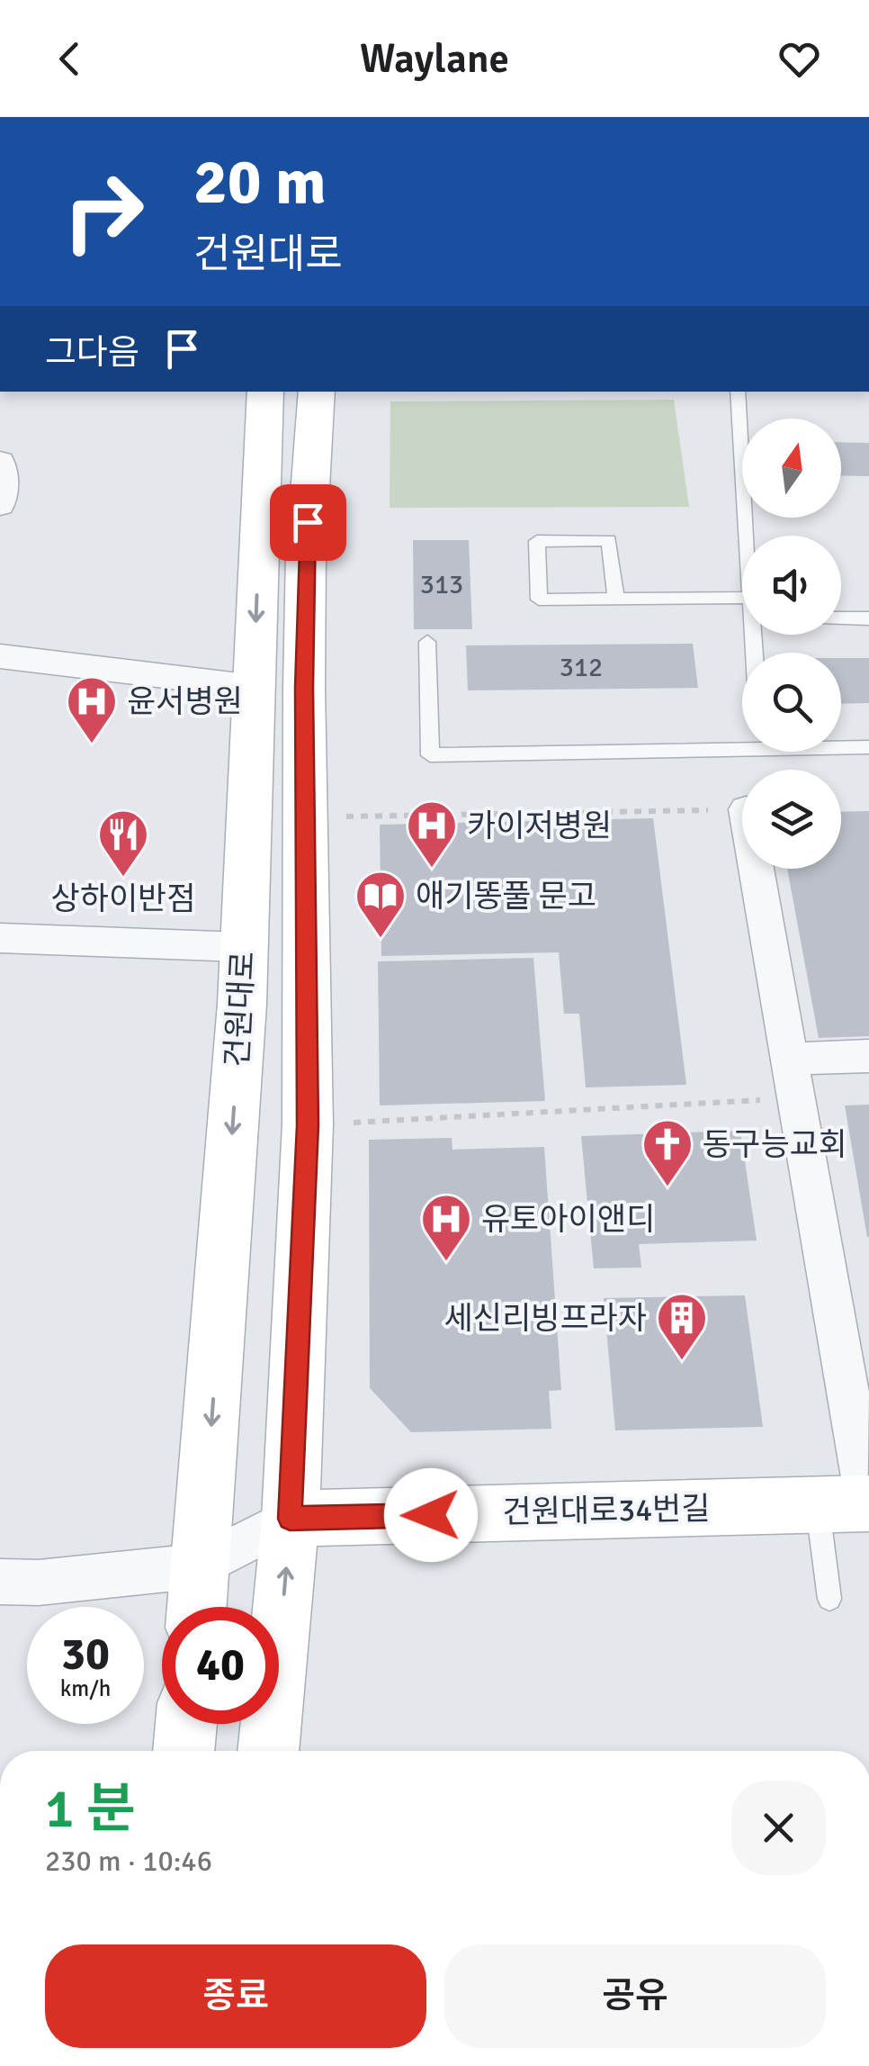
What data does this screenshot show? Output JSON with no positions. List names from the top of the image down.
{
  "streets": {
    "street": ["건원대로", "건원대로34번길"]
  },
  "crossings": [
    ["건원대로", "건원대로34번길"]
  ],
  "places": {
    "hospital": ["윤서병원", "카이저병원", "유토아이앤디"],
    "restaurant": ["상하이반점"],
    "library": ["애기똥풀 문고"],
    "church": ["동구능교회"],
    "building": ["세신리빙프라자"]
  },
  "house_numbers": ["313", "312"],
  "north": "top",
  "page": {
    "header": "Waylane",
    "turn": ["20 m", "건원대로"],
    "then": "그다음",
    "speed": "30 km/h",
    "limit": "40",
    "heading": ["1 분", "230 m · 10:46"],
    "buttons": ["종료", "공유"]
  }
}
